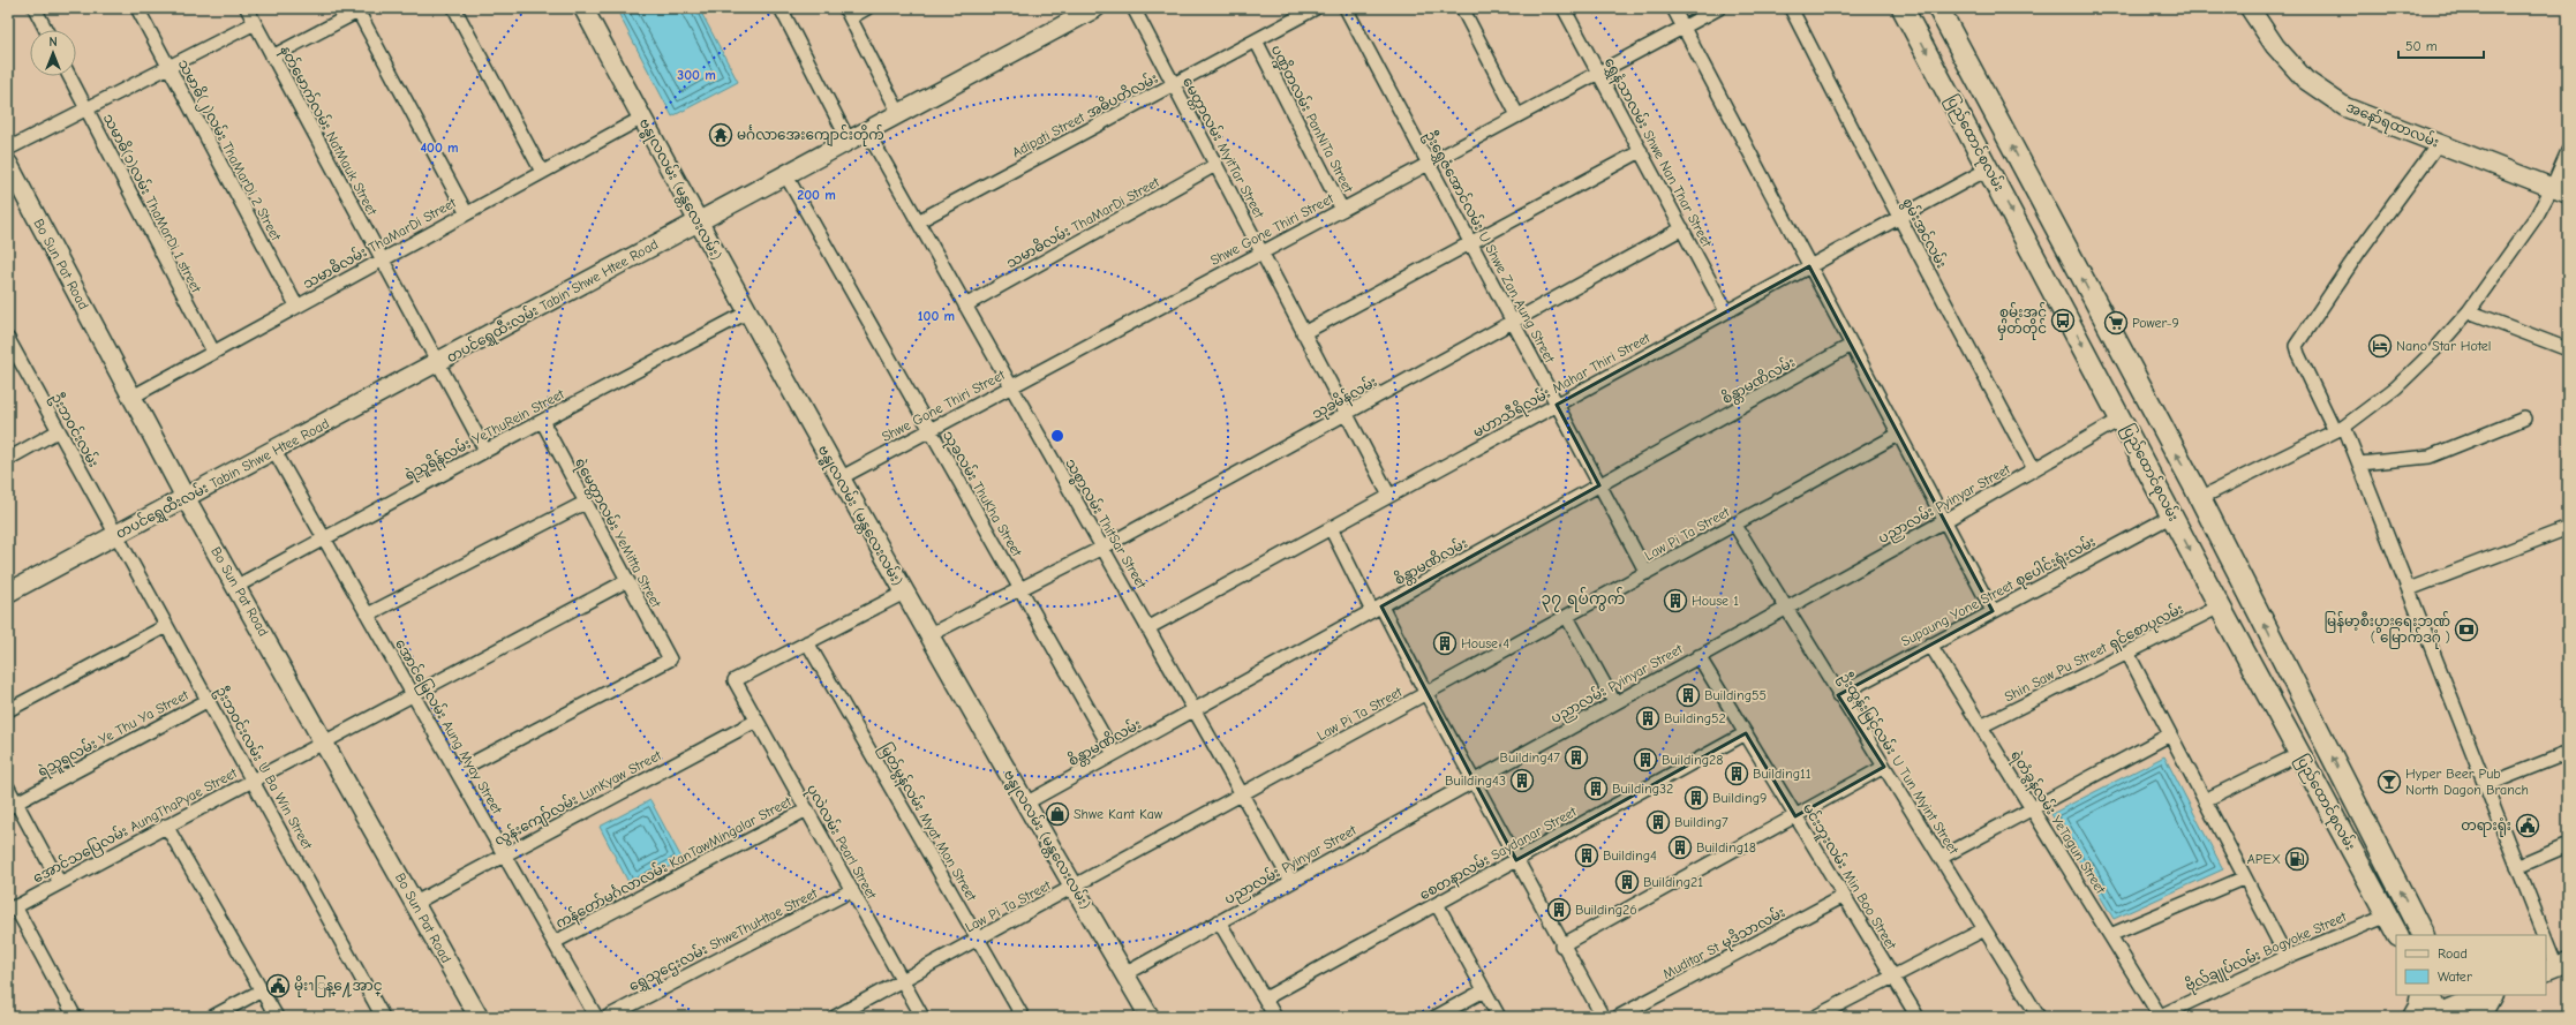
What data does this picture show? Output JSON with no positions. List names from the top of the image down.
{
  "streets": {
    "main road": ["ပြည်ထောင်စုလမ်း"],
    "street": [
      "Adipati Street အဓိပတိလမ်း",
      "ပဏ္ဍိတလမ်း PanNiTa Street",
      "အနော်ရထာလမ်း",
      "နတ်မောက်လမ်း NatMauk Street",
      "မေတ္တာလမ်း MyitTar Street",
      "သမာဓိ(၂)လမ်း ThaMarDi 2 Street",
      "ရွှေနံသာလမ်း Shwe Nan Thar Street",
      "ဗန္ဓုလလမ်း (မန္တလေးလမ်း)",
      "သမာဓိ(၁)လမ်း ThaMarDi 1 street",
      "သမာဓိလမ်း ThaMarDi Street",
      "Shwe Gone Thiri Street",
      "စွမ်းအင်လမ်း",
      "ဦးရွှေဇံအောင်လမ်း U Shwe Zan Aung Street",
      "Bo Sun Pat Road",
      "တပင်ရွှေထီးလမ်း Tabin Shwe Htee Road",
      "စိန္တာမဏိလမ်း",
      "မဟာသီရိလမ်း Mahar Thiri Street",
      "သုခမိန်လမ်း",
      "ဦးဘဝင်းလမ်း",
      "ရဲသူရိန်လမ်း YeThuRein Street",
      "သုခလမ်း ThuKha Street",
      "ပညာလမ်း Pyinyar Street",
      "သစ္စာလမ်း ThitSar Street",
      "ရဲမေတ္တာလမ်း YeMitta Street",
      "Law Pi Ta Street",
      "Supaung Yone Street စုပေါင်းရုံးလမ်း",
      "Shin Saw Pu Street ရှင်စောပုလမ်း",
      "အောင်မြေလမ်း Aung Myay Street",
      "ရဲသူရလမ်း Ye Thu Ya Street",
      "ဦးထွန်းမြင့်လမ်း U Tun Myint Street",
      "ဦးဘဝင်းလမ်း U Ba Win Street",
      "လွန်းကျော်လမ်း LunKyaw Street",
      "မြတ်မွန်လမ်း Myat Mon Street",
      "ရဲတံခွန်လမ်း YeTagun Street",
      "အောင်သပြေလမ်း AungThaPyae Street",
      "ပုလဲလမ်း Pearl Street",
      "စေတနာလမ်း Saydanar Street",
      "ကန်တော်မင်္ဂလာလမ်း KanTawMingalar Street",
      "မင်းဘူးလမ်း Min Boo Street",
      "ရွှေသူဌေးလမ်း ShweThuHtae Street",
      "Muditar St မုဒိသာလမ်း",
      "ဗိုလ်ချုပ်လမ်း Bogyoke Street"
    ]
  },
  "crossings": [
    ["Adipati Street အဓိပတိလမ်း", "ပဏ္ဍိတလမ်း PanNiTa Street"],
    ["Adipati Street အဓိပတိလမ်း", "မေတ္တာလမ်း MyitTar Street"],
    ["Adipati Street အဓိပတိလမ်း", "သစ္စာလမ်း ThitSar Street"],
    ["ပဏ္ဍိတလမ်း PanNiTa Street", "Shwe Gone Thiri Street"],
    ["နတ်မောက်လမ်း NatMauk Street", "သမာဓိလမ်း ThaMarDi Street"],
    ["နတ်မောက်လမ်း NatMauk Street", "တပင်ရွှေထီးလမ်း Tabin Shwe Htee Road"],
    ["နတ်မောက်လမ်း NatMauk Street", "ရဲသူရိန်လမ်း YeThuRein Street"],
    ["ပြည်ထောင်စုလမ်း", "မဟာသီရိလမ်း Mahar Thiri Street"],
    ["ပြည်ထောင်စုလမ်း", "ပညာလမ်း Pyinyar Street"],
    ["ပြည်ထောင်စုလမ်း", "Supaung Yone Street စုပေါင်းရုံးလမ်း"],
    ["ပြည်ထောင်စုလမ်း", "Shin Saw Pu Street ရှင်စောပုလမ်း"],
    ["ပြည်ထောင်စုလမ်း", "ဗိုလ်ချုပ်လမ်း Bogyoke Street"],
    ["မေတ္တာလမ်း MyitTar Street", "သမာဓိလမ်း ThaMarDi Street"],
    ["မေတ္တာလမ်း MyitTar Street", "Shwe Gone Thiri Street"],
    ["မေတ္တာလမ်း MyitTar Street", "မဟာသီရိလမ်း Mahar Thiri Street"],
    ["မေတ္တာလမ်း MyitTar Street", "သုခမိန်လမ်း"],
    ["သမာဓိ(၂)လမ်း ThaMarDi 2 Street", "သမာဓိလမ်း ThaMarDi Street"],
    ["ရွှေနံသာလမ်း Shwe Nan Thar Street", "Shwe Gone Thiri Street"],
    ["ရွှေနံသာလမ်း Shwe Nan Thar Street", "မဟာသီရိလမ်း Mahar Thiri Street"],
    ["ရွှေနံသာလမ်း Shwe Nan Thar Street", "သုခမိန်လမ်း"],
    ["ဗန္ဓုလလမ်း (မန္တလေးလမ်း)", "သမာဓိလမ်း ThaMarDi Street"],
    ["ဗန္ဓုလလမ်း (မန္တလေးလမ်း)", "Shwe Gone Thiri Street"],
    ["ဗန္ဓုလလမ်း (မန္တလေးလမ်း)", "တပင်ရွှေထီးလမ်း Tabin Shwe Htee Road"],
    ["ဗန္ဓုလလမ်း (မန္တလေးလမ်း)", "စိန္တာမဏိလမ်း"],
    ["ဗန္ဓုလလမ်း (မန္တလေးလမ်း)", "သုခမိန်လမ်း"],
    ["ဗန္ဓုလလမ်း (မန္တလေးလမ်း)", "ရဲသူရိန်လမ်း YeThuRein Street"],
    ["ဗန္ဓုလလမ်း (မန္တလေးလမ်း)", "ပညာလမ်း Pyinyar Street"],
    ["ဗန္ဓုလလမ်း (မန္တလေးလမ်း)", "Law Pi Ta Street"],
    ["သမာဓိ(၁)လမ်း ThaMarDi 1 street", "သမာဓိလမ်း ThaMarDi Street"],
    ["သမာဓိလမ်း ThaMarDi Street", "Bo Sun Pat Road"],
    ["သမာဓိလမ်း ThaMarDi Street", "သစ္စာလမ်း ThitSar Street"],
    ["Shwe Gone Thiri Street", "ဦးရွှေဇံအောင်လမ်း U Shwe Zan Aung Street"],
    ["Shwe Gone Thiri Street", "သုခလမ်း ThuKha Street"],
    ["Shwe Gone Thiri Street", "သစ္စာလမ်း ThitSar Street"],
    ["စွမ်းအင်လမ်း", "မဟာသီရိလမ်း Mahar Thiri Street"],
    ["စွမ်းအင်လမ်း", "ပညာလမ်း Pyinyar Street"],
    ["ဦးရွှေဇံအောင်လမ်း U Shwe Zan Aung Street", "စိန္တာမဏိလမ်း"],
    ["ဦးရွှေဇံအောင်လမ်း U Shwe Zan Aung Street", "မဟာသီရိလမ်း Mahar Thiri Street"],
    ["ဦးရွှေဇံအောင်လမ်း U Shwe Zan Aung Street", "သုခမိန်လမ်း"],
    ["ဦးရွှေဇံအောင်လမ်း U Shwe Zan Aung Street", "Law Pi Ta Street"],
    ["Bo Sun Pat Road", "တပင်ရွှေထီးလမ်း Tabin Shwe Htee Road"],
    ["Bo Sun Pat Road", "ရဲသူရိန်လမ်း YeThuRein Street"],
    ["Bo Sun Pat Road", "လွန်းကျော်လမ်း LunKyaw Street"],
    ["Bo Sun Pat Road", "အောင်သပြေလမ်း AungThaPyae Street"],
    ["တပင်ရွှေထီးလမ်း Tabin Shwe Htee Road", "ဦးဘဝင်းလမ်း"],
    ["တပင်ရွှေထီးလမ်း Tabin Shwe Htee Road", "သုခလမ်း ThuKha Street"],
    ["တပင်ရွှေထီးလမ်း Tabin Shwe Htee Road", "သစ္စာလမ်း ThitSar Street"],
    ["တပင်ရွှေထီးလမ်း Tabin Shwe Htee Road", "အောင်မြေလမ်း Aung Myay Street"],
    ["တပင်ရွှေထီးလမ်း Tabin Shwe Htee Road", "ဦးဘဝင်းလမ်း U Ba Win Street"],
    ["စိန္တာမဏိလမ်း", "သုခလမ်း ThuKha Street"],
    ["စိန္တာမဏိလမ်း", "သစ္စာလမ်း ThitSar Street"],
    ["မဟာသီရိလမ်း Mahar Thiri Street", "သစ္စာလမ်း ThitSar Street"],
    ["သုခမိန်လမ်း", "သုခလမ်း ThuKha Street"],
    ["သုခမိန်လမ်း", "သစ္စာလမ်း ThitSar Street"],
    ["ဦးဘဝင်းလမ်း", "ဦးဘဝင်းလမ်း U Ba Win Street"],
    ["ရဲသူရိန်လမ်း YeThuRein Street", "ရဲမေတ္တာလမ်း YeMitta Street"],
    ["ရဲသူရိန်လမ်း YeThuRein Street", "အောင်မြေလမ်း Aung Myay Street"],
    ["ပညာလမ်း Pyinyar Street", "သစ္စာလမ်း ThitSar Street"],
    ["ပညာလမ်း Pyinyar Street", "ဦးထွန်းမြင့်လမ်း U Tun Myint Street"],
    ["ပညာလမ်း Pyinyar Street", "မင်းဘူးလမ်း Min Boo Street"],
    ["သစ္စာလမ်း ThitSar Street", "Law Pi Ta Street"],
    ["ရဲမေတ္တာလမ်း YeMitta Street", "အောင်မြေလမ်း Aung Myay Street"],
    ["ရဲမေတ္တာလမ်း YeMitta Street", "အောင်သပြေလမ်း AungThaPyae Street"],
    ["Law Pi Ta Street", "ဦးထွန်းမြင့်လမ်း U Tun Myint Street"],
    ["Law Pi Ta Street", "မြတ်မွန်လမ်း Myat Mon Street"],
    ["Law Pi Ta Street", "ပုလဲလမ်း Pearl Street"],
    ["Supaung Yone Street စုပေါင်းရုံးလမ်း", "ဦးထွန်းမြင့်လမ်း U Tun Myint Street"],
    ["Supaung Yone Street စုပေါင်းရုံးလမ်း", "ရဲတံခွန်လမ်း YeTagun Street"],
    ["Shin Saw Pu Street ရှင်စောပုလမ်း", "ရဲတံခွန်လမ်း YeTagun Street"],
    ["အောင်မြေလမ်း Aung Myay Street", "လွန်းကျော်လမ်း LunKyaw Street"],
    ["အောင်မြေလမ်း Aung Myay Street", "အောင်သပြေလမ်း AungThaPyae Street"],
    ["အောင်မြေလမ်း Aung Myay Street", "ကန်တော်မင်္ဂလာလမ်း KanTawMingalar Street"],
    ["ရဲသူရလမ်း Ye Thu Ya Street", "ဦးဘဝင်းလမ်း U Ba Win Street"],
    ["ဦးဘဝင်းလမ်း U Ba Win Street", "အောင်သပြေလမ်း AungThaPyae Street"],
    ["လွန်းကျော်လမ်း LunKyaw Street", "ပုလဲလမ်း Pearl Street"],
    ["မြတ်မွန်လမ်း Myat Mon Street", "ပုလဲလမ်း Pearl Street"],
    ["ရဲတံခွန်လမ်း YeTagun Street", "ဗိုလ်ချုပ်လမ်း Bogyoke Street"],
    ["ပုလဲလမ်း Pearl Street", "ကန်တော်မင်္ဂလာလမ်း KanTawMingalar Street"],
    ["ပုလဲလမ်း Pearl Street", "ရွှေသူဌေးလမ်း ShweThuHtae Street"],
    ["စေတနာလမ်း Saydanar Street", "မင်းဘူးလမ်း Min Boo Street"],
    ["မင်းဘူးလမ်း Min Boo Street", "Muditar St မုဒိသာလမ်း"]
  ],
  "districts": ["၃၇ ရပ်ကွက်"],
  "places": {
    "temple": ["မင်္ဂလာအေးကျောင်းတိုက်"],
    "bus stop": ["စွမ်းအင် မှတ်တိုင်"],
    "supermarket": ["Power-9"],
    "hotel": ["Nano Star Hotel"],
    "building": [
      "House 1",
      "House 4",
      "Building55",
      "Building52",
      "Building47",
      "Building28",
      "Building11",
      "Building43",
      "Building32",
      "Building9",
      "Building7",
      "Building18",
      "Building4",
      "Building21",
      "Building26"
    ],
    "bank": ["မြန်မာ့စီးပွားရေးဘဏ် ( မြောက်ဒဂုံ )"],
    "bar": ["Hyper Beer Pub North Dagon Branch"],
    "shop": ["Shwe Kant Kaw"],
    "public building": ["တရားရုံး", "မိုးၫြန္႔ေအာင္"],
    "fuel station": ["APEX"]
  },
  "legend": ["Road", "Water"],
  "scale_bar": "50 m",
  "north": "top",
  "rings": [
    "300 m",
    "400 m",
    "200 m",
    "100 m"
  ]
}
